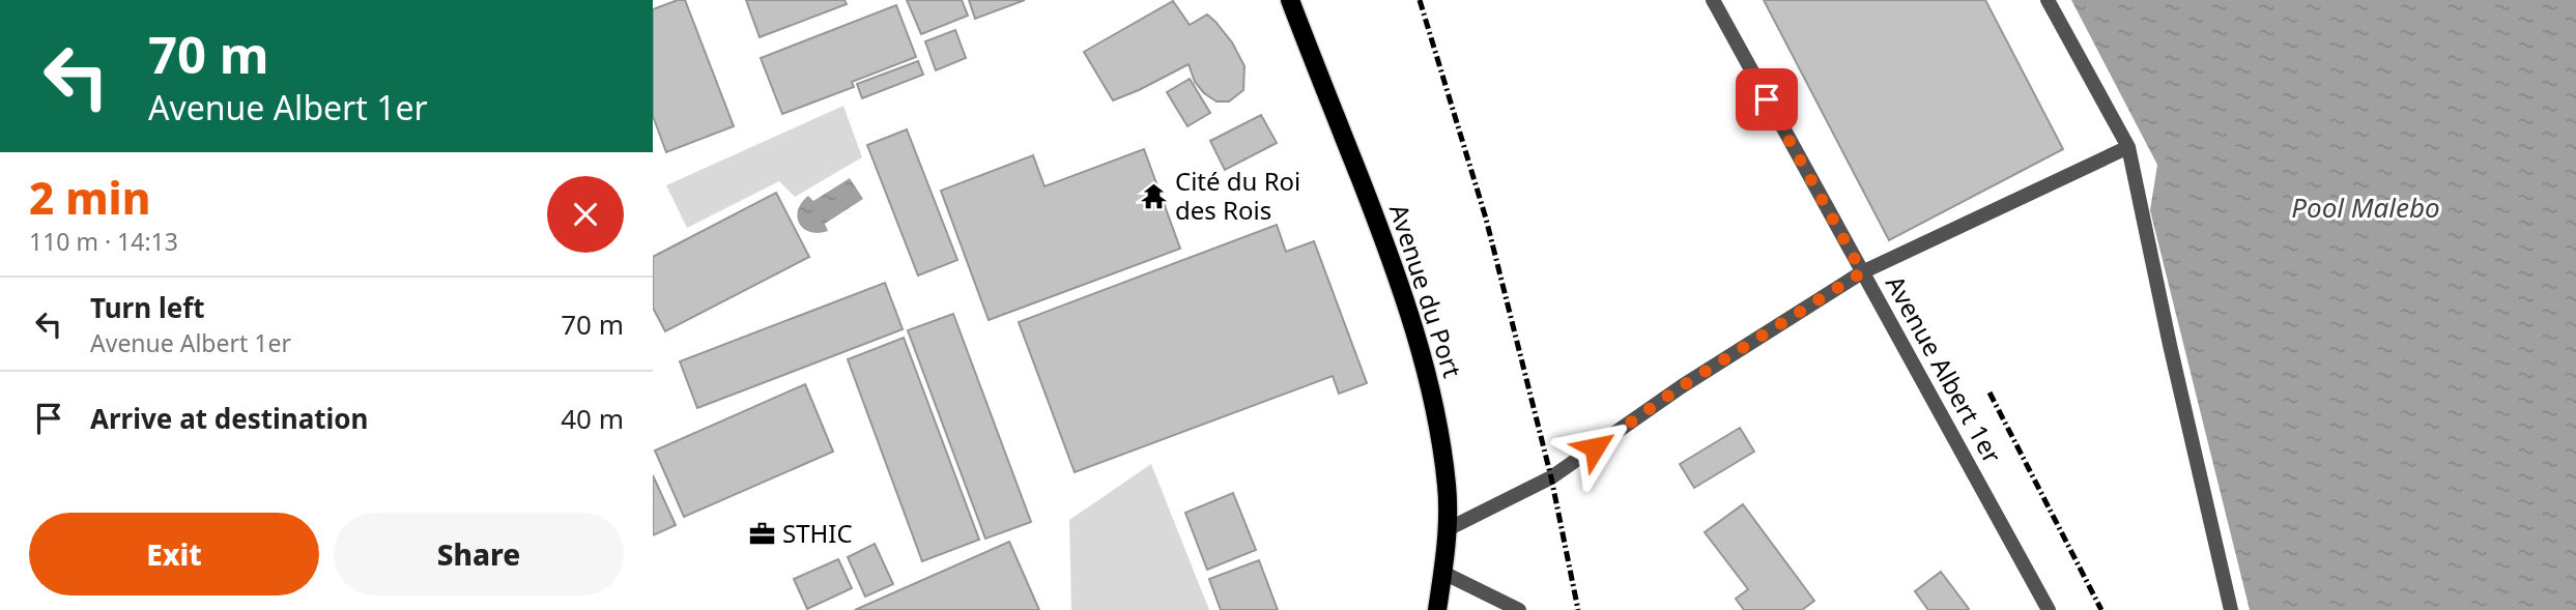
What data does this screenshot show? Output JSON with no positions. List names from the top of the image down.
{
  "streets": {
    "main road": ["Avenue du Port"],
    "street": ["Avenue Albert 1er"]
  },
  "water": ["Pool Malebo"],
  "places": {
    "temple": ["Cité du Roi des Rois"],
    "office": ["STHIC"]
  },
  "page": {
    "turn": ["70 m", "Avenue Albert 1er"],
    "heading": ["2 min", "110 m · 14:13"],
    "list": [
      {
        "name": "Turn left",
        "note": "Avenue Albert 1er",
        "value": "70 m"
      },
      {
        "name": "Arrive at destination",
        "value": "40 m"
      }
    ],
    "buttons": ["Exit", "Share"]
  }
}
